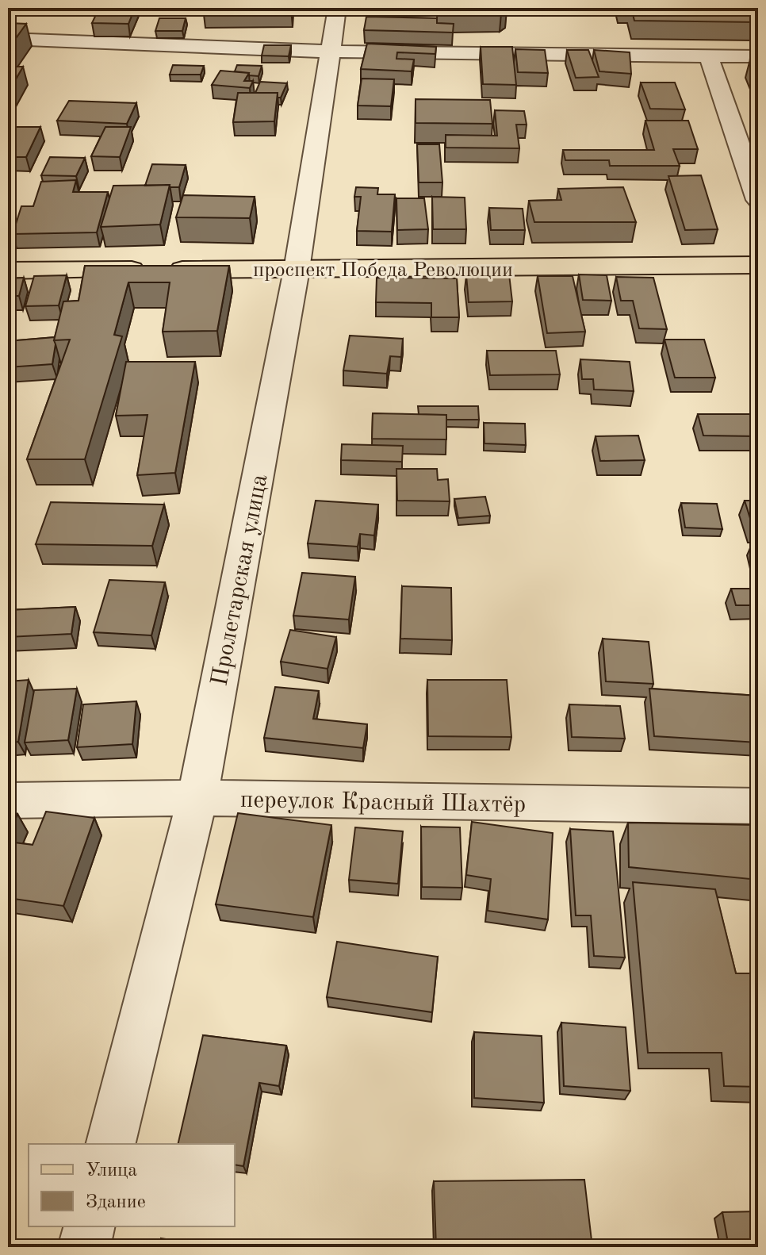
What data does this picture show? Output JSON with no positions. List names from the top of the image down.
{
  "streets": {
    "main road": ["проспект Победа Революции"],
    "street": ["Пролетарская улица", "переулок Красный Шахтёр"]
  },
  "crossings": [
    ["проспект Победа Революции", "Пролетарская улица"],
    ["Пролетарская улица", "переулок Красный Шахтёр"]
  ],
  "legend": ["Улица", "Здание"]
}
